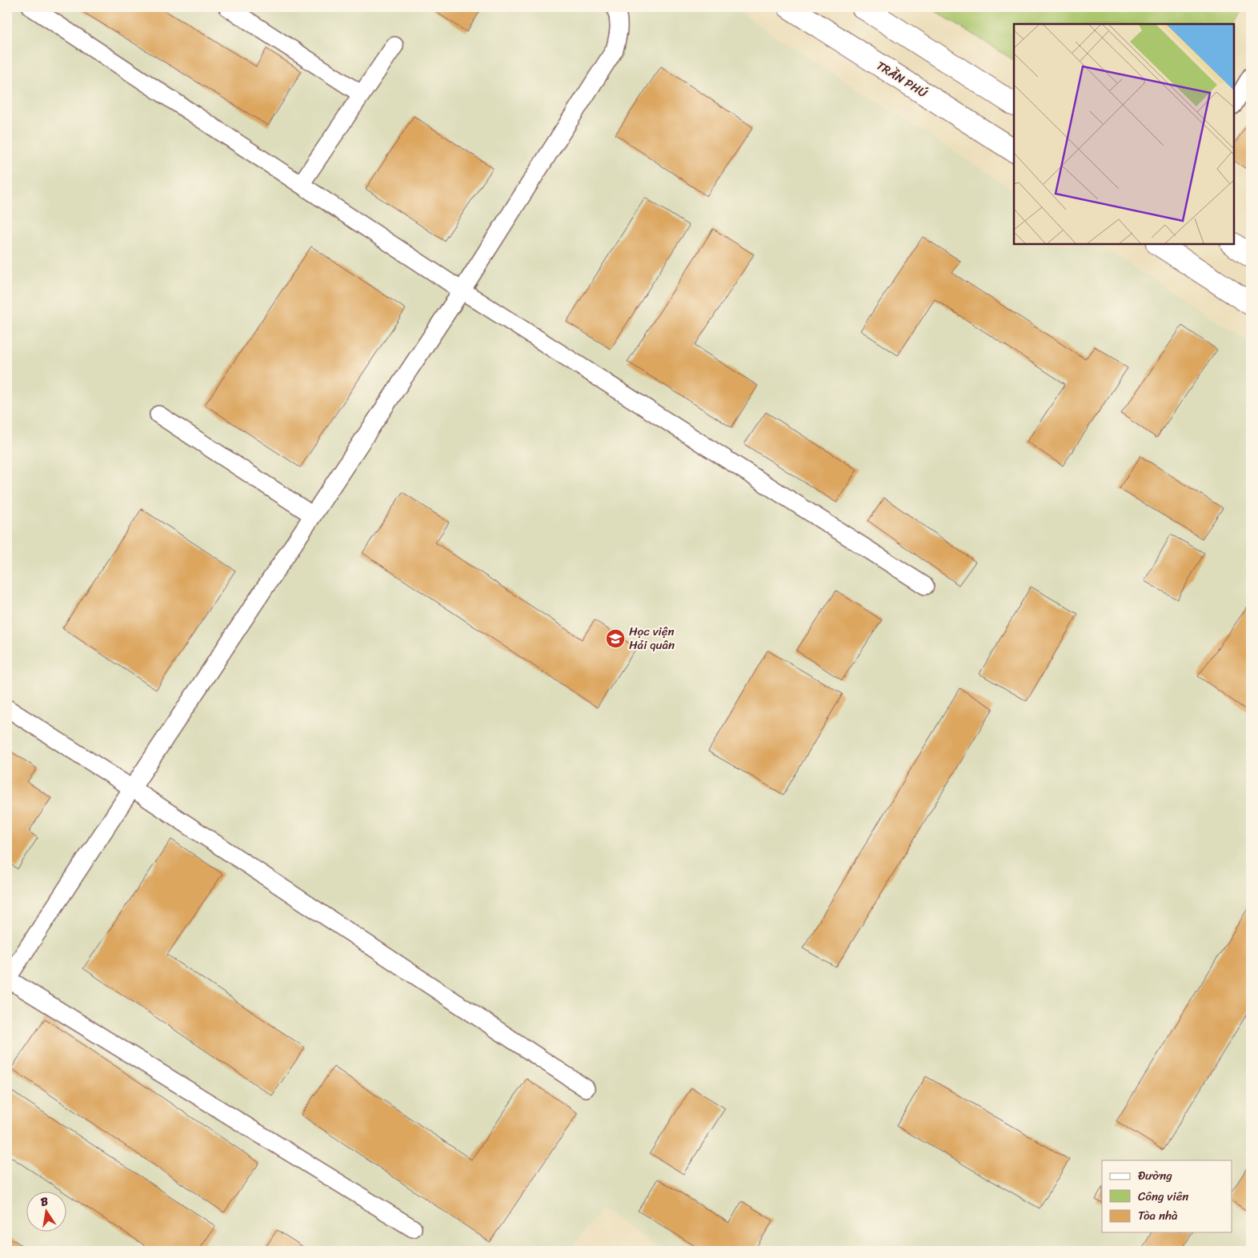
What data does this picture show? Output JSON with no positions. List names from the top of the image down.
{
  "streets": {
    "main road": ["TRẦN PHÚ"]
  },
  "places": {
    "school or university": ["Học viện Hải quân"]
  },
  "legend": ["Đường", "Công viên", "Tòa nhà"],
  "north": "top"
}
